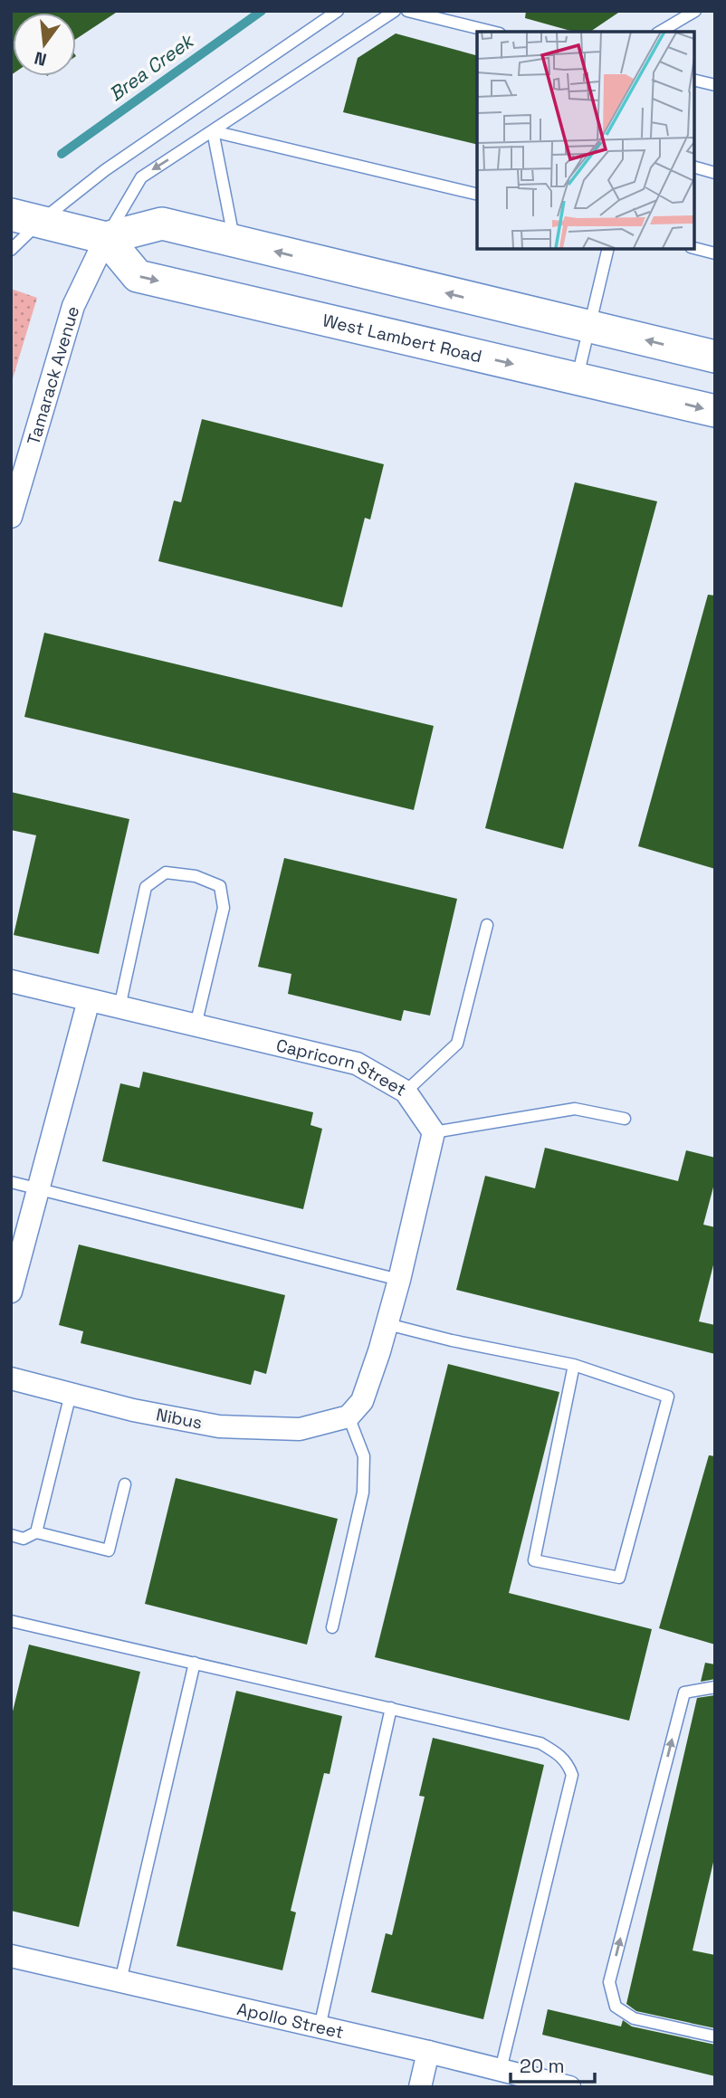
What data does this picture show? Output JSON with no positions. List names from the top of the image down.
{
  "streets": {
    "main road": ["West Lambert Road"],
    "street": [
      "Tamarack Avenue",
      "Capricorn Street",
      "Nibus",
      "Apollo Street"
    ]
  },
  "crossings": [
    ["West Lambert Road", "Tamarack Avenue"]
  ],
  "water": ["Brea Creek"],
  "scale_bar": "20 m",
  "north": "bottom"
}
